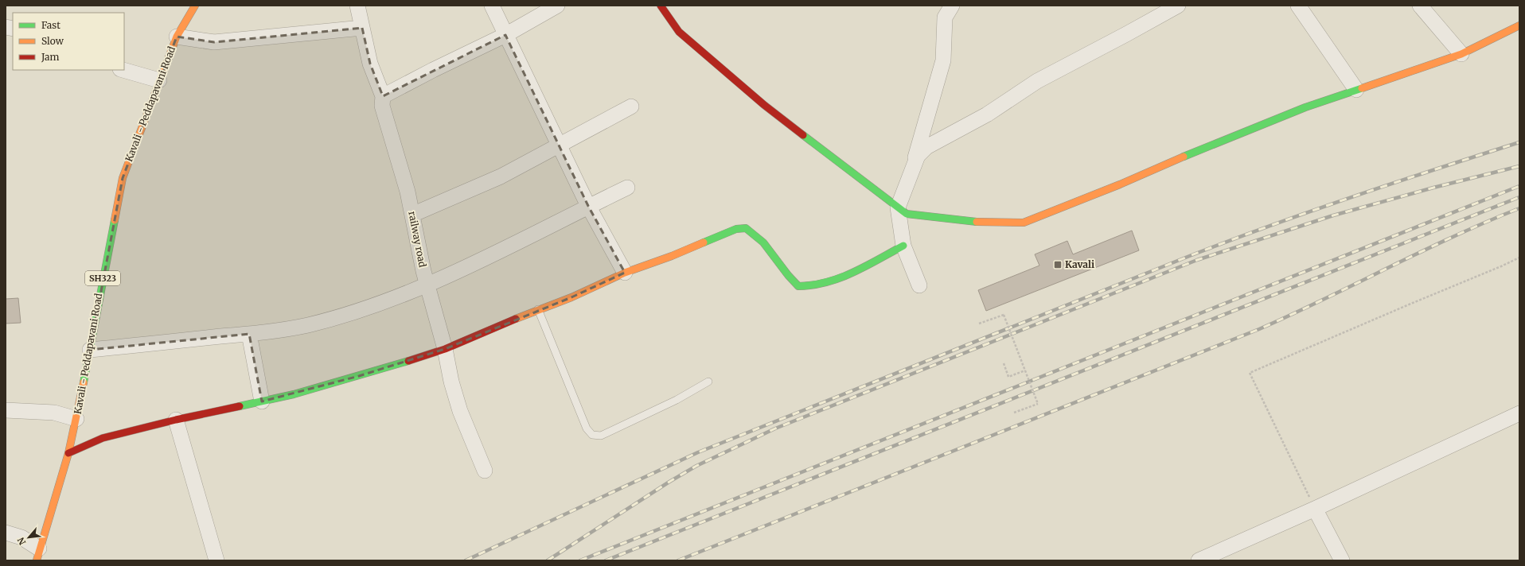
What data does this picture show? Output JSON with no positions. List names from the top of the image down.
{
  "streets": {
    "street": ["Kavali - Peddapavani Road", "railway road", "SH323"]
  },
  "places": {
    "transit": ["Kavali"]
  },
  "legend": ["Fast", "Slow", "Jam"],
  "north": "bottom left"
}
